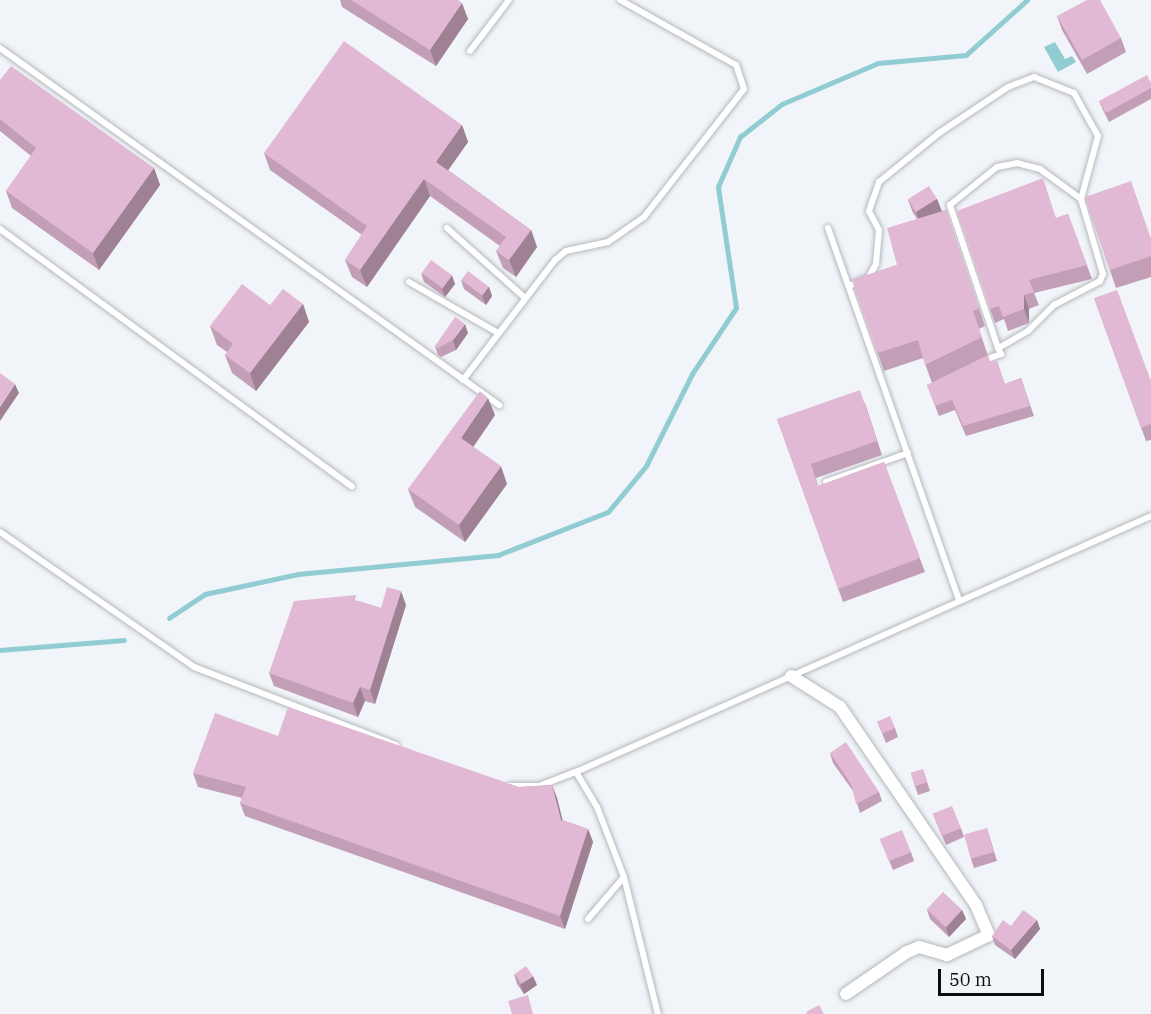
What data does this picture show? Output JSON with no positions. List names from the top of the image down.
{
  "scale_bar": "50 m"
}
